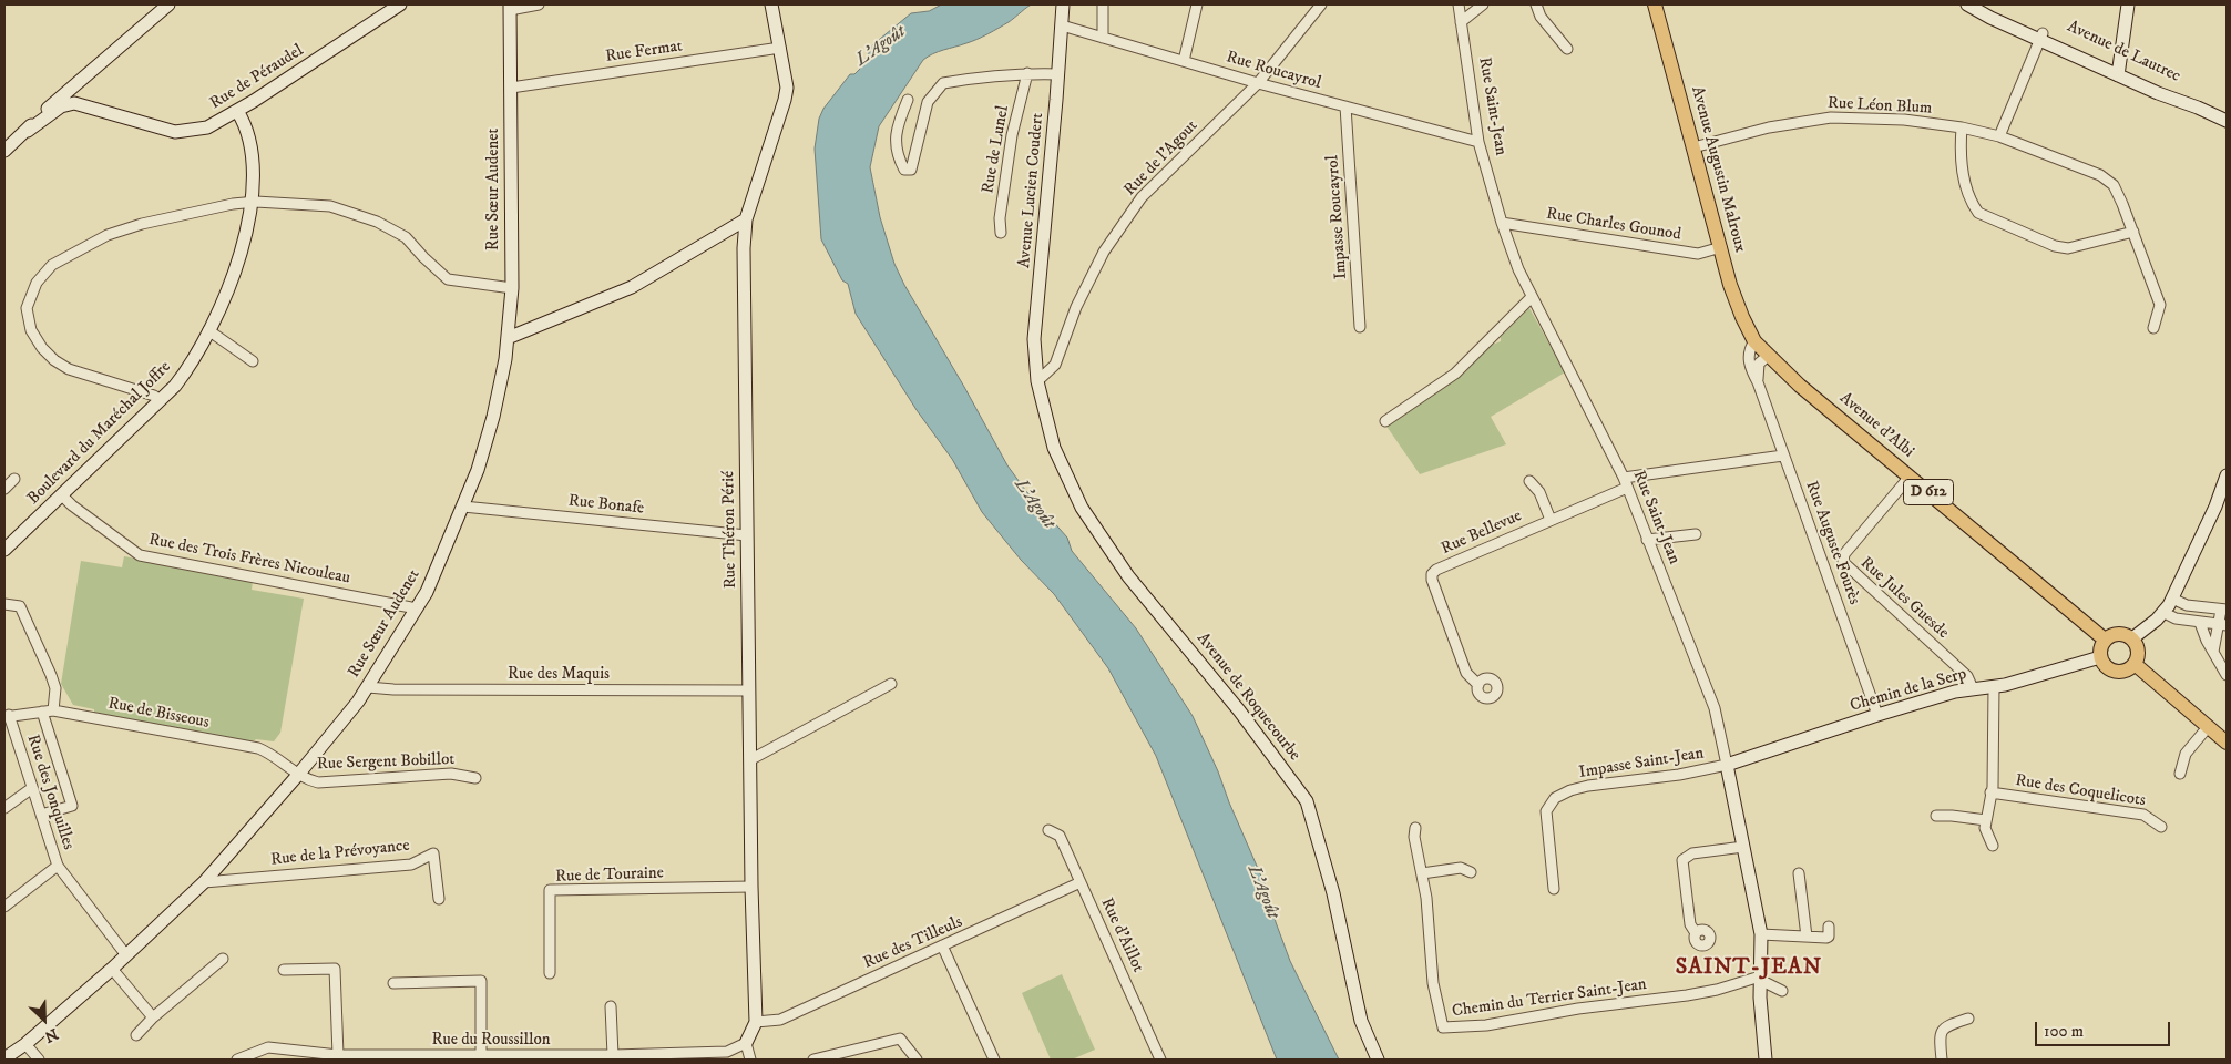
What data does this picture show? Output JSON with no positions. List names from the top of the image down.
{
  "streets": {
    "main road": ["Avenue Augustin Malroux", "Avenue d'Albi", "D 612"],
    "street": [
      "Rue Fermat",
      "Avenue de Lautrec",
      "Rue Roucayrol",
      "Rue de Péraudel",
      "Rue Saint-Jean",
      "Rue Léon Blum",
      "Rue de Lunel",
      "Rue de l'Agout",
      "Rue Sœur Audenet",
      "Avenue Lucien Coudert",
      "Impasse Roucayrol",
      "Rue Charles Gounod",
      "Boulevard du Maréchal Joffre",
      "Rue Bonafe",
      "Rue Théron Périé",
      "Rue Bellevue",
      "Rue Auguste Fourès",
      "Rue des Trois Frères Nicouleau",
      "Rue Jules Guesde",
      "Rue des Maquis",
      "Chemin de la Serp",
      "Avenue de Roquecourbe",
      "Rue de Bisseous",
      "Rue Sergent Bobillot",
      "Impasse Saint-Jean",
      "Rue des Coquelicots",
      "Rue des Jonquilles",
      "Rue de la Prévoyance",
      "Rue de Touraine",
      "Rue d'Aillot",
      "Rue des Tilleuls",
      "Chemin du Terrier Saint-Jean",
      "Rue du Roussillon"
    ]
  },
  "crossings": [
    ["Rue Fermat", "Rue Sœur Audenet"],
    ["Rue Fermat", "Rue Théron Périé"],
    ["Rue Roucayrol", "Rue Saint-Jean"],
    ["Rue Roucayrol", "Rue de l'Agout"],
    ["Rue Roucayrol", "Avenue Lucien Coudert"],
    ["Rue Roucayrol", "Impasse Roucayrol"],
    ["Rue de Péraudel", "Boulevard du Maréchal Joffre"],
    ["Rue Saint-Jean", "Rue Charles Gounod"],
    ["Rue Saint-Jean", "Rue Bellevue"],
    ["Rue Saint-Jean", "Chemin de la Serp"],
    ["Rue Saint-Jean", "Impasse Saint-Jean"],
    ["Rue Saint-Jean", "Chemin du Terrier Saint-Jean"],
    ["Rue Léon Blum", "Avenue Augustin Malroux"],
    ["Rue de l'Agout", "Avenue Lucien Coudert"],
    ["Rue de l'Agout", "Avenue de Roquecourbe"],
    ["Avenue Augustin Malroux", "Rue Charles Gounod"],
    ["Avenue Augustin Malroux", "Avenue d'Albi"],
    ["Avenue Augustin Malroux", "Rue Auguste Fourès"],
    ["Rue Sœur Audenet", "Rue Bonafe"],
    ["Rue Sœur Audenet", "Rue des Trois Frères Nicouleau"],
    ["Rue Sœur Audenet", "Rue des Maquis"],
    ["Rue Sœur Audenet", "Rue de Bisseous"],
    ["Rue Sœur Audenet", "Rue Sergent Bobillot"],
    ["Rue Sœur Audenet", "Rue des Jonquilles"],
    ["Rue Sœur Audenet", "Rue de la Prévoyance"],
    ["Avenue Lucien Coudert", "Avenue de Roquecourbe"],
    ["Avenue d'Albi", "Rue Auguste Fourès"],
    ["Avenue d'Albi", "Rue Jules Guesde"],
    ["Avenue d'Albi", "Chemin de la Serp"],
    ["Boulevard du Maréchal Joffre", "Rue des Trois Frères Nicouleau"],
    ["Rue Bonafe", "Rue Théron Périé"],
    ["Rue Théron Périé", "Rue des Maquis"],
    ["Rue Théron Périé", "Rue de Touraine"],
    ["Rue Théron Périé", "Rue des Tilleuls"],
    ["Rue Théron Périé", "Rue du Roussillon"],
    ["Rue Bellevue", "Rue Auguste Fourès"],
    ["Rue Auguste Fourès", "Chemin de la Serp"],
    ["Rue Jules Guesde", "Chemin de la Serp"],
    ["Chemin de la Serp", "Impasse Saint-Jean"],
    ["Rue de Bisseous", "Rue Sergent Bobillot"],
    ["Rue de Bisseous", "Rue des Jonquilles"],
    ["Rue d'Aillot", "Rue des Tilleuls"]
  ],
  "districts": ["SAINT-JEAN"],
  "water": ["L'Agoût"],
  "scale_bar": "100 m",
  "north": "bottom right"
}
